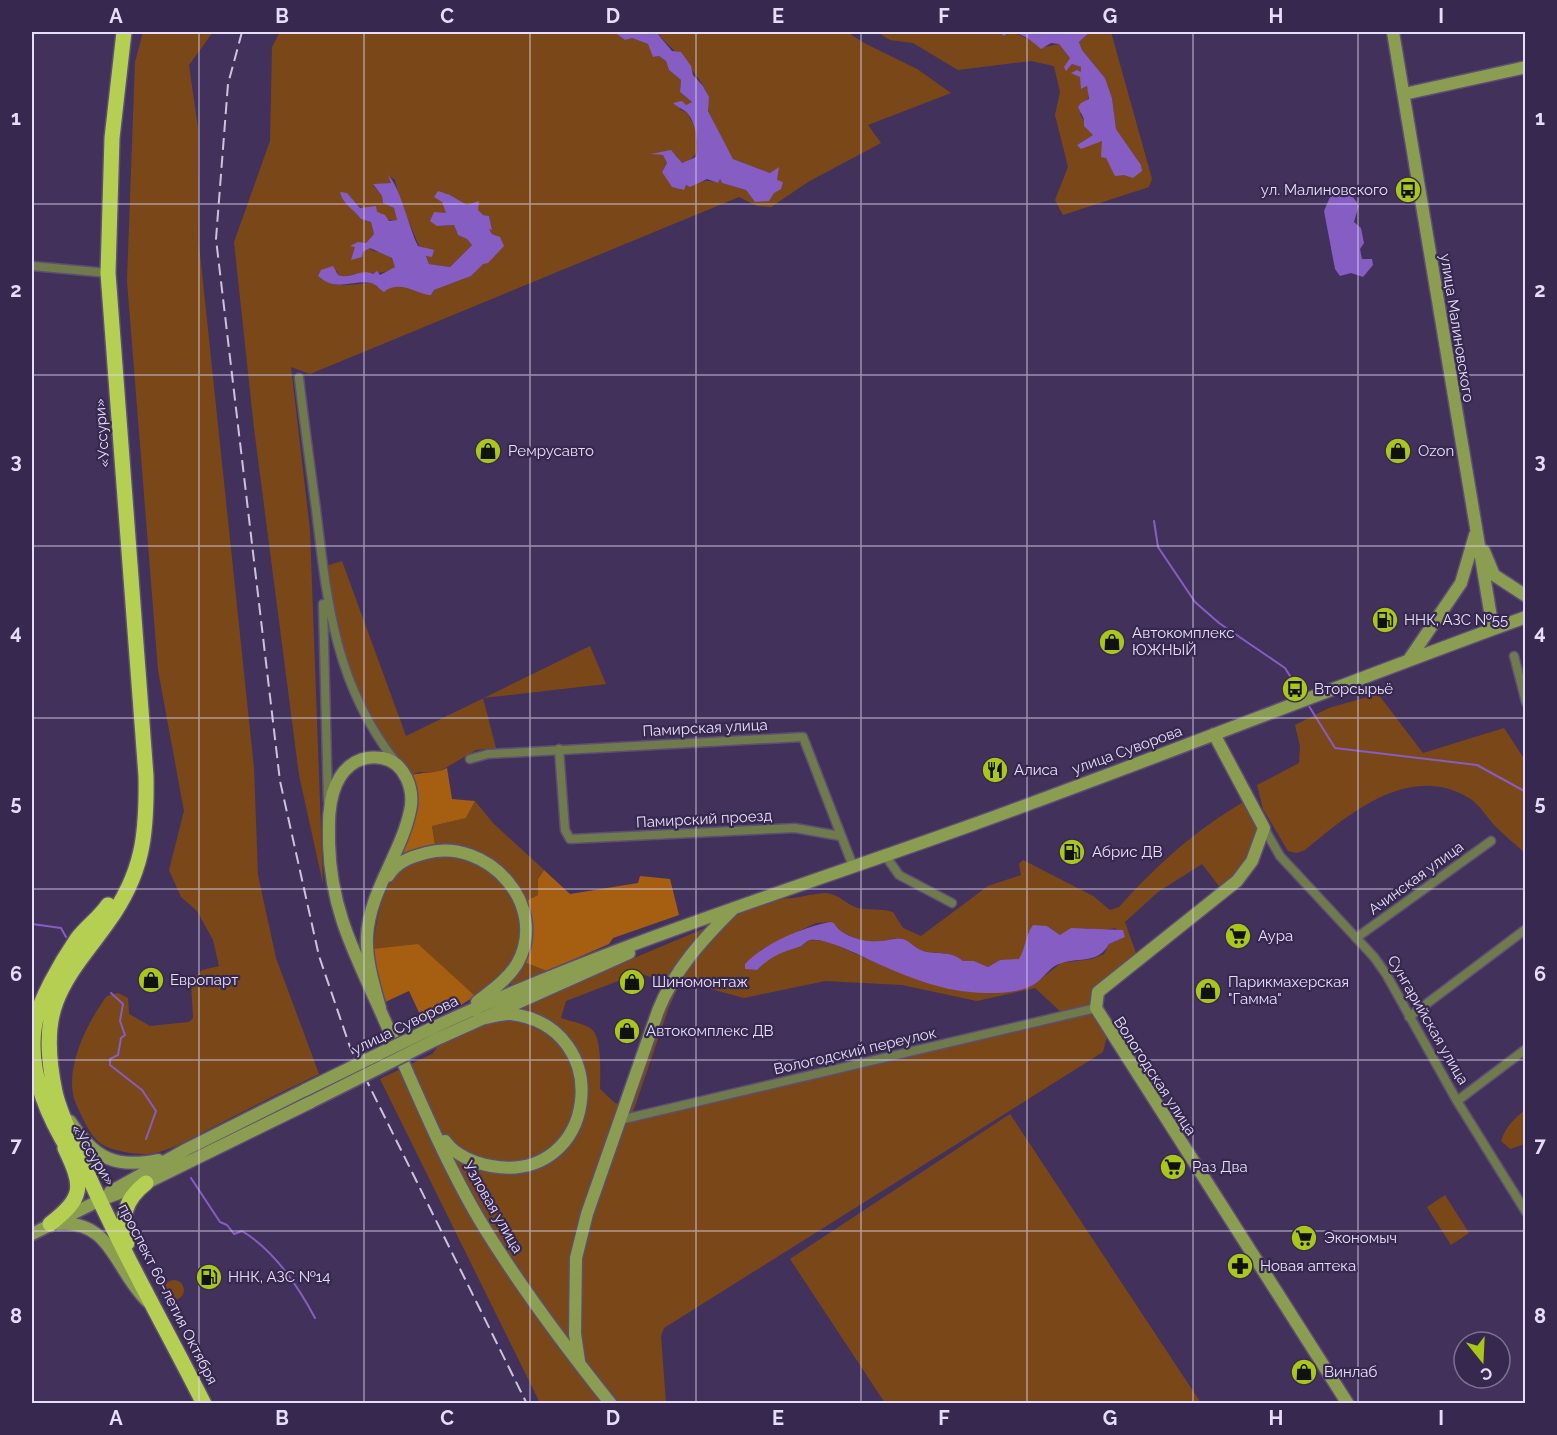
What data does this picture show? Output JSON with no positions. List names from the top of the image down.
{
  "streets": {
    "highway": ["«Уссури»", "проспект 60-летия Октября"],
    "street": [
      "улица Малиновского",
      "Памирская улица",
      "улица Суворова",
      "Памирский проезд",
      "Ачинская улица",
      "Сунгарийская улица",
      "Вологодский переулок",
      "Вологодская улица",
      "Узловая улица"
    ]
  },
  "crossings": [
    ["улица Малиновского", "улица Суворова"],
    ["«Уссури»", "улица Суворова"],
    ["«Уссури»", "проспект 60-летия Октября"],
    ["Памирская улица", "улица Суворова"],
    ["Памирская улица", "Памирский проезд"],
    ["улица Суворова", "Сунгарийская улица"],
    ["улица Суворова", "проспект 60-летия Октября"],
    ["Ачинская улица", "Сунгарийская улица"],
    ["Сунгарийская улица", "Вологодская улица"],
    ["Вологодский переулок", "Вологодская улица"]
  ],
  "places": {
    "bus stop": ["ул. Малиновского", "Вторсырьё"],
    "shop": [
      "Ремрусавто",
      "Ozon",
      "Автокомплекс ЮЖНЫЙ",
      "Европарт",
      "Шиномонтаж",
      "Парикмахерская \"Гамма\"",
      "Автокомплекс ДВ",
      "Винлаб"
    ],
    "fuel station": ["ННК, АЗС №55", "Абрис ДВ", "ННК, АЗС №14"],
    "restaurant": ["Алиса"],
    "supermarket": ["Аура", "Раз Два", "Экономыч"],
    "pharmacy": ["Новая аптека"]
  },
  "north": "bottom",
  "grid": {
    "columns": [
      "A",
      "B",
      "C",
      "D",
      "E",
      "F",
      "G",
      "H",
      "I"
    ],
    "rows": [
      "1",
      "2",
      "3",
      "4",
      "5",
      "6",
      "7",
      "8"
    ]
  }
}
